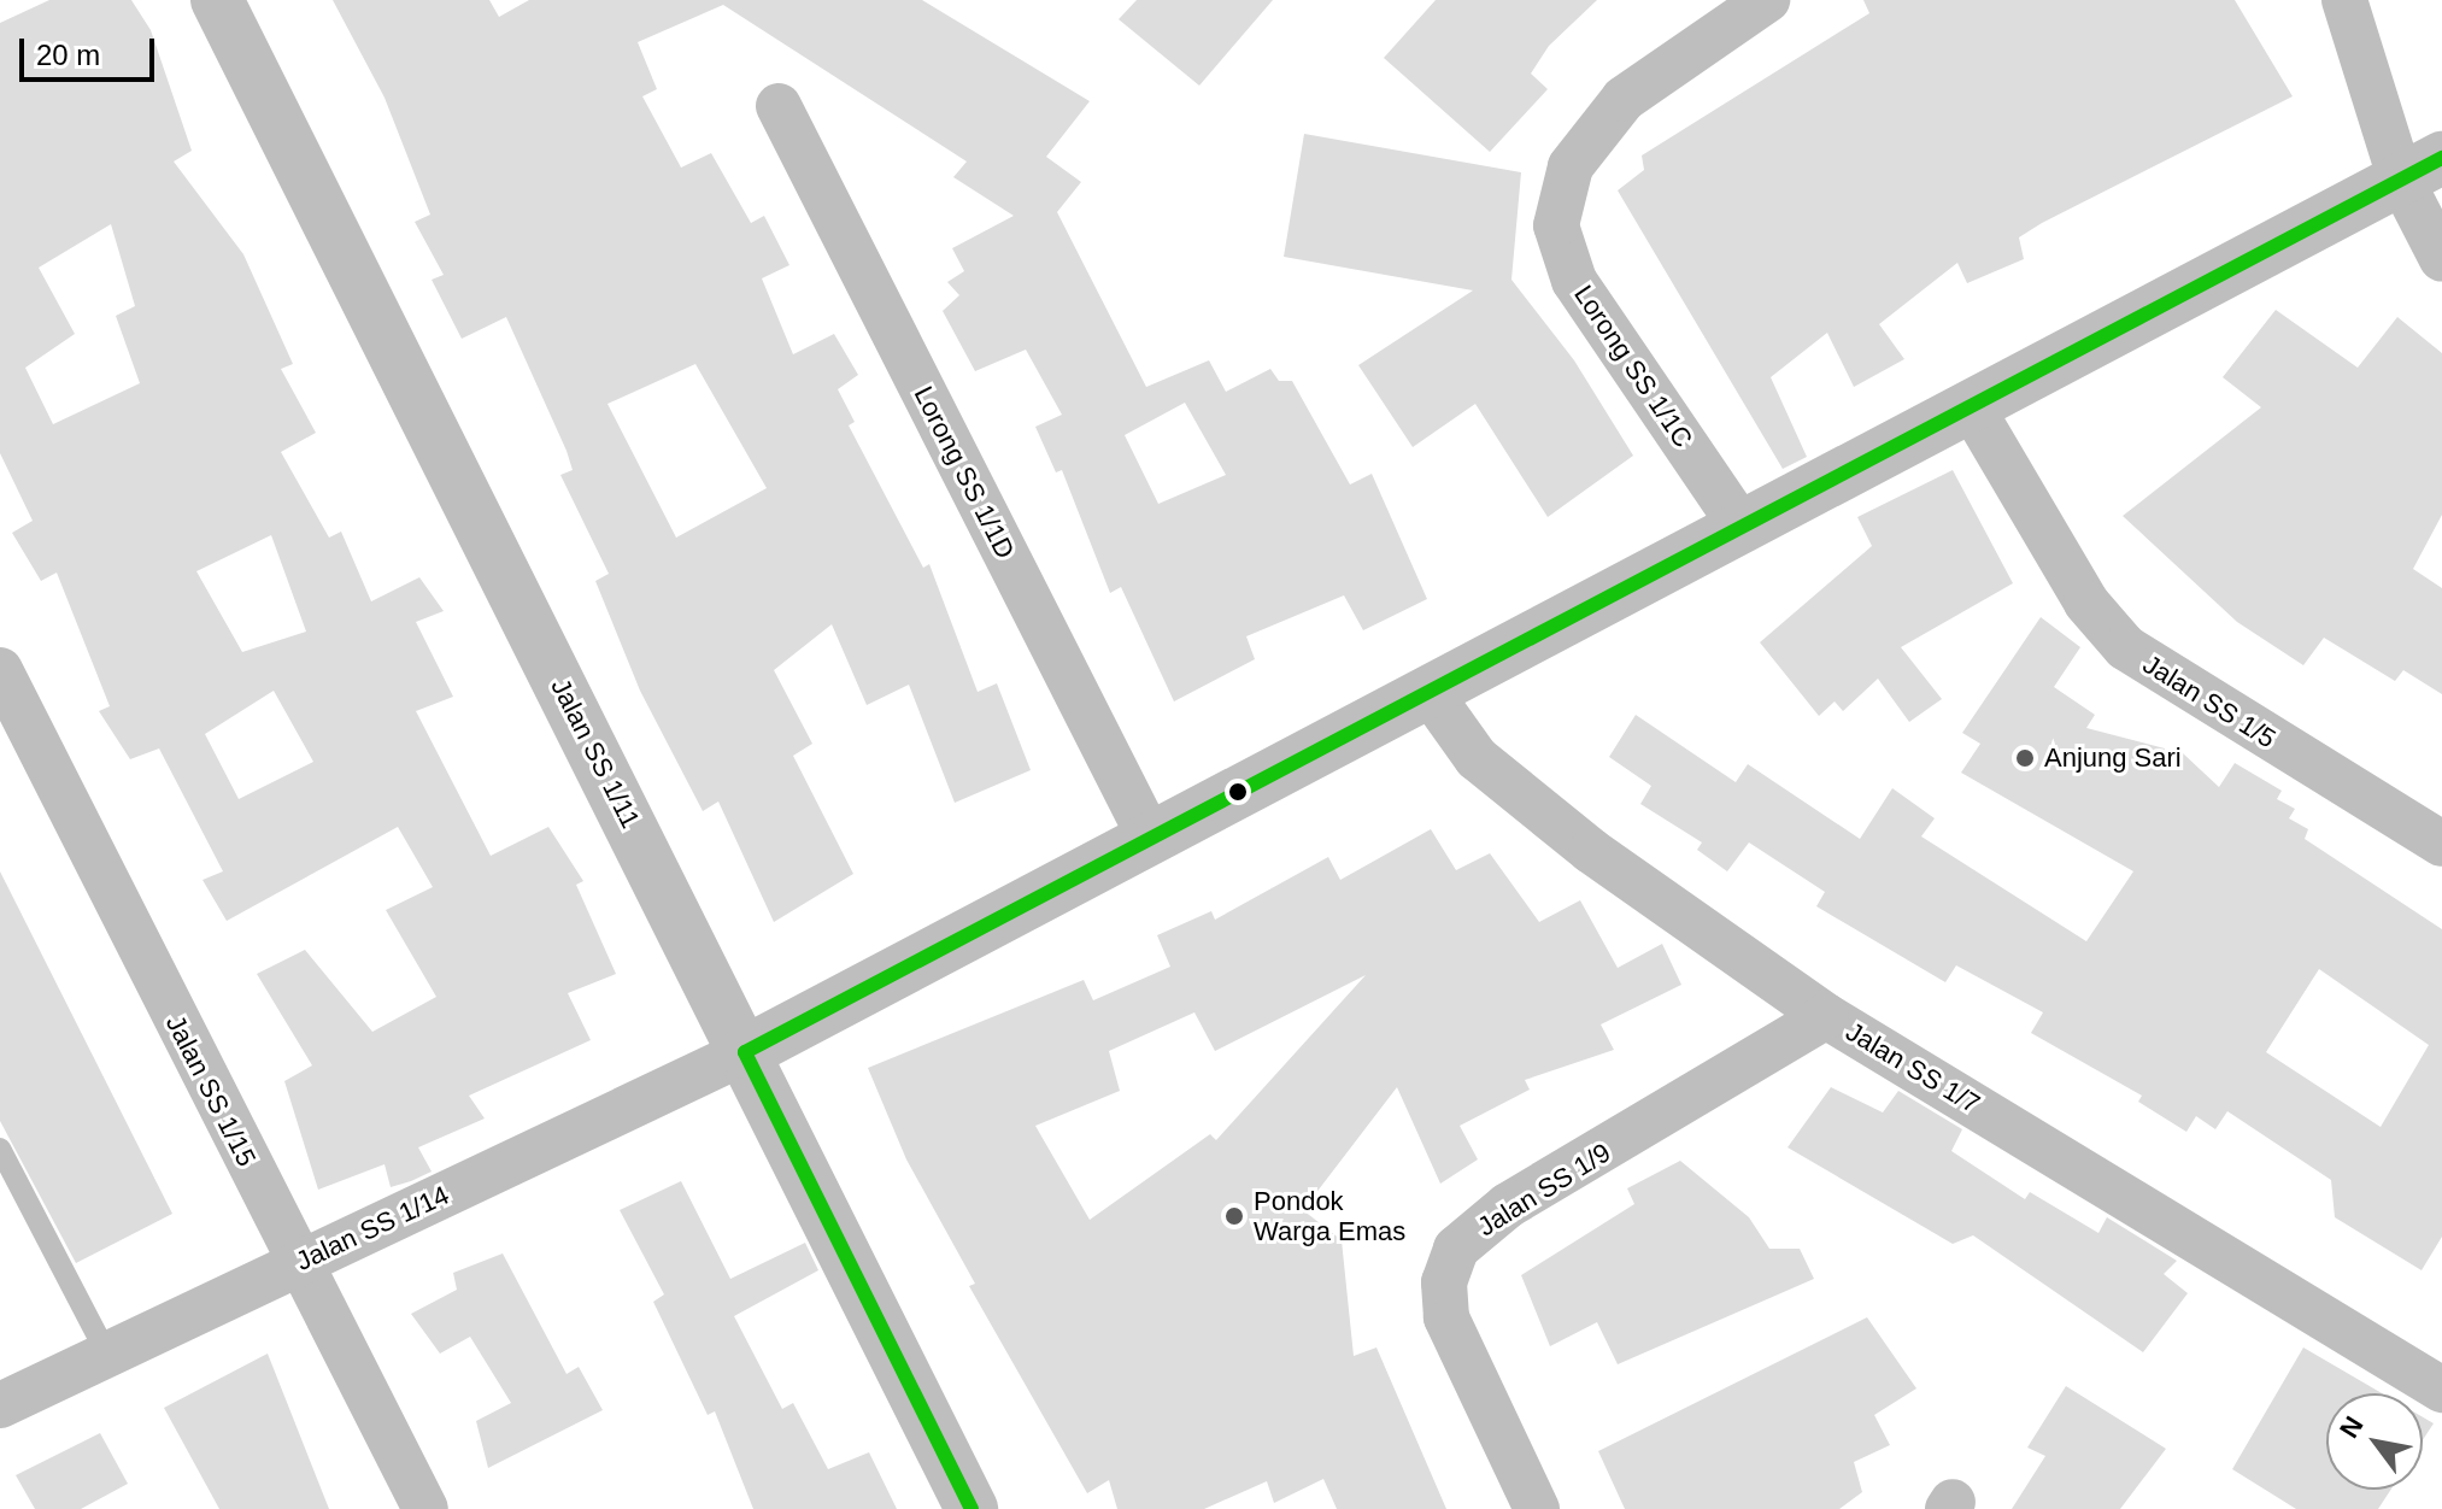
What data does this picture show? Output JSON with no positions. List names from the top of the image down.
{
  "streets": {
    "street": [
      "Lorong SS 1/1C",
      "Lorong SS 1/1D",
      "Jalan SS 1/5",
      "Jalan SS 1/11",
      "Jalan SS 1/7",
      "Jalan SS 1/15",
      "Jalan SS 1/9",
      "Jalan SS 1/14"
    ]
  },
  "crossings": [
    ["Jalan SS 1/11", "Jalan SS 1/14"],
    ["Jalan SS 1/7", "Jalan SS 1/9"],
    ["Jalan SS 1/15", "Jalan SS 1/14"]
  ],
  "places": ["Anjung Sari", "Pondok Warga Emas"],
  "scale_bar": "20 m",
  "north": "top left"
}
